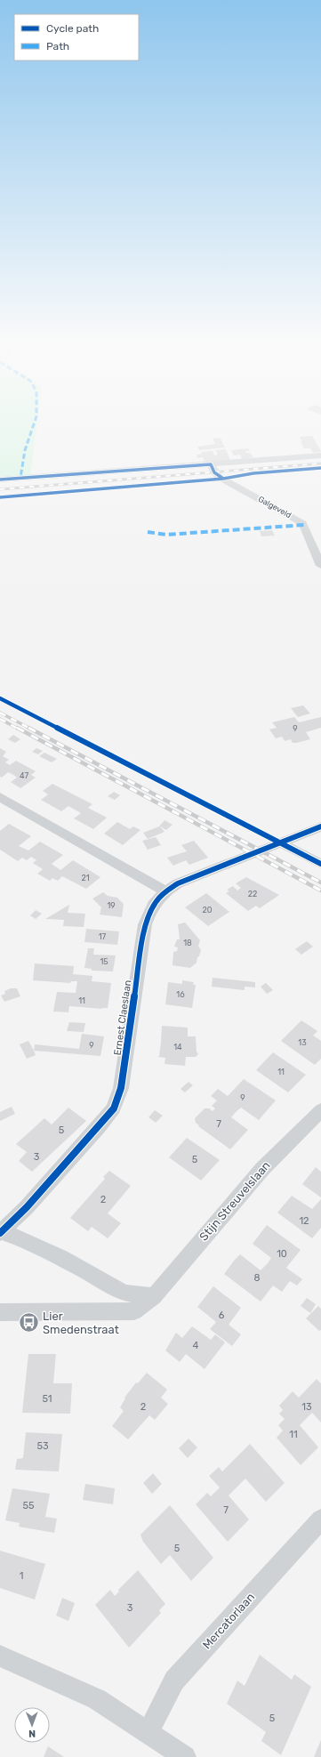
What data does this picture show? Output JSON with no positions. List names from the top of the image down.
{
  "streets": {
    "street": [
      "Galgeveld",
      "Ernest Claeslaan",
      "Stijn Streuvelslaan",
      "Mercatorlaan"
    ]
  },
  "places": {
    "bus stop": ["Lier Smedenstraat"]
  },
  "house_numbers": [
    "9",
    "47",
    "21",
    "22",
    "19",
    "20",
    "17",
    "18",
    "15",
    "16",
    "11",
    "13",
    "9",
    "14",
    "11",
    "9",
    "7",
    "5",
    "3",
    "5",
    "2",
    "12",
    "10",
    "8",
    "6",
    "4",
    "51",
    "2",
    "13",
    "11",
    "53",
    "55",
    "7",
    "5",
    "1",
    "3",
    "5"
  ],
  "legend": ["Cycle path", "Path"],
  "north": "bottom"
}
